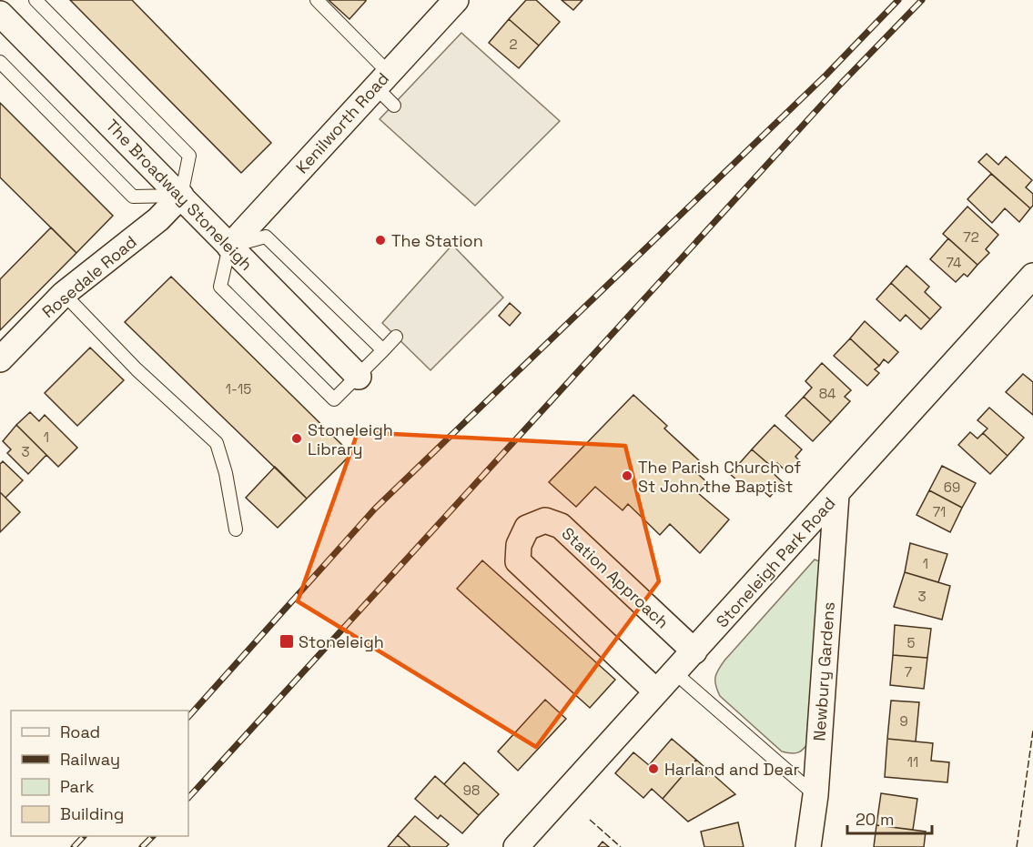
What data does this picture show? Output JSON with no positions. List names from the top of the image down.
{
  "streets": {
    "street": [
      "Kenilworth Road",
      "The Broadway Stoneleigh",
      "Rosedale Road",
      "Stoneleigh Park Road",
      "Station Approach",
      "Newbury Gardens"
    ]
  },
  "crossings": [
    ["Kenilworth Road", "The Broadway Stoneleigh"],
    ["The Broadway Stoneleigh", "Rosedale Road"],
    ["Stoneleigh Park Road", "Station Approach"],
    ["Stoneleigh Park Road", "Newbury Gardens"]
  ],
  "places": {
    "other": [
      "The Station",
      "Stoneleigh Library",
      "The Parish Church of St John the Baptist",
      "Harland and Dear"
    ],
    "transit": ["Stoneleigh"]
  },
  "house_numbers": [
    "2",
    "72",
    "74",
    "1-15",
    "84",
    "1",
    "3",
    "69",
    "71",
    "1",
    "3",
    "5",
    "7",
    "9",
    "11",
    "98"
  ],
  "legend": [
    "Road",
    "Railway",
    "Park",
    "Building"
  ],
  "scale_bar": "20 m"
}
